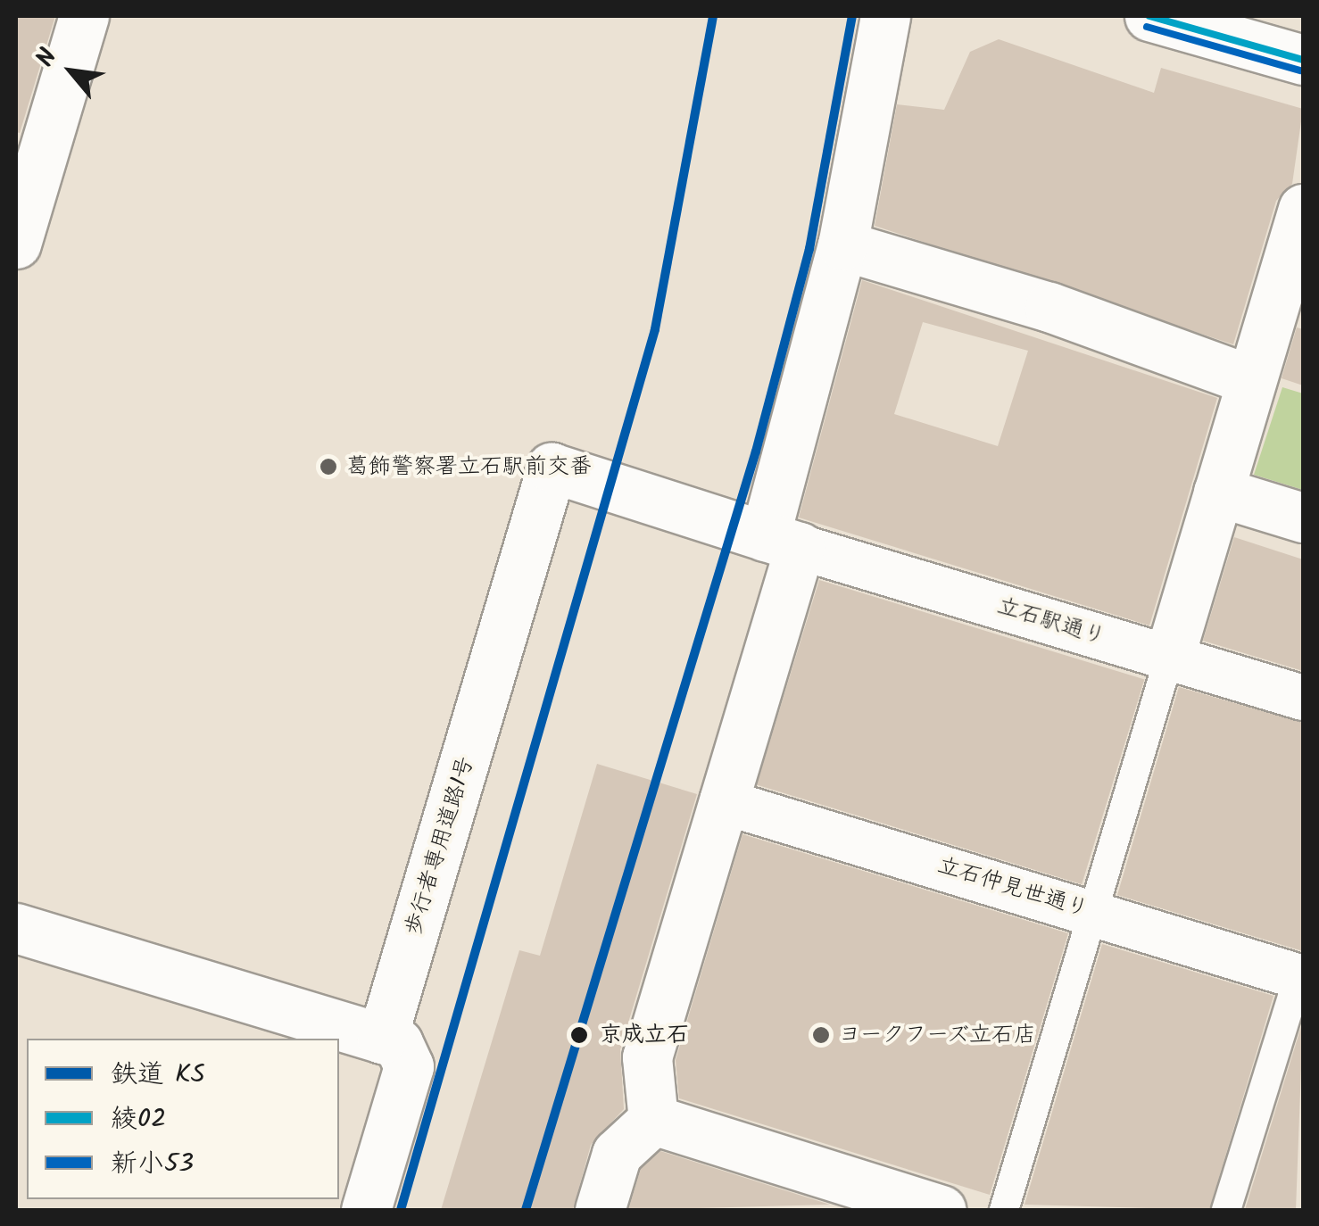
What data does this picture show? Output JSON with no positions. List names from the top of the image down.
{
  "streets": {
    "street": ["立石駅通り", "歩行者専用道路1号", "立石仲見世通り"]
  },
  "crossings": [
    ["立石駅通り", "歩行者専用道路1号"]
  ],
  "places": ["葛飾警察署立石駅前交番", "京成立石", "ヨークフーズ立石店"],
  "lines": ["rail line KS", "transit line 綾02", "transit line 新小53"],
  "legend": ["鉄道 KS", "綾02", "新小53"],
  "north": "top left"
}
